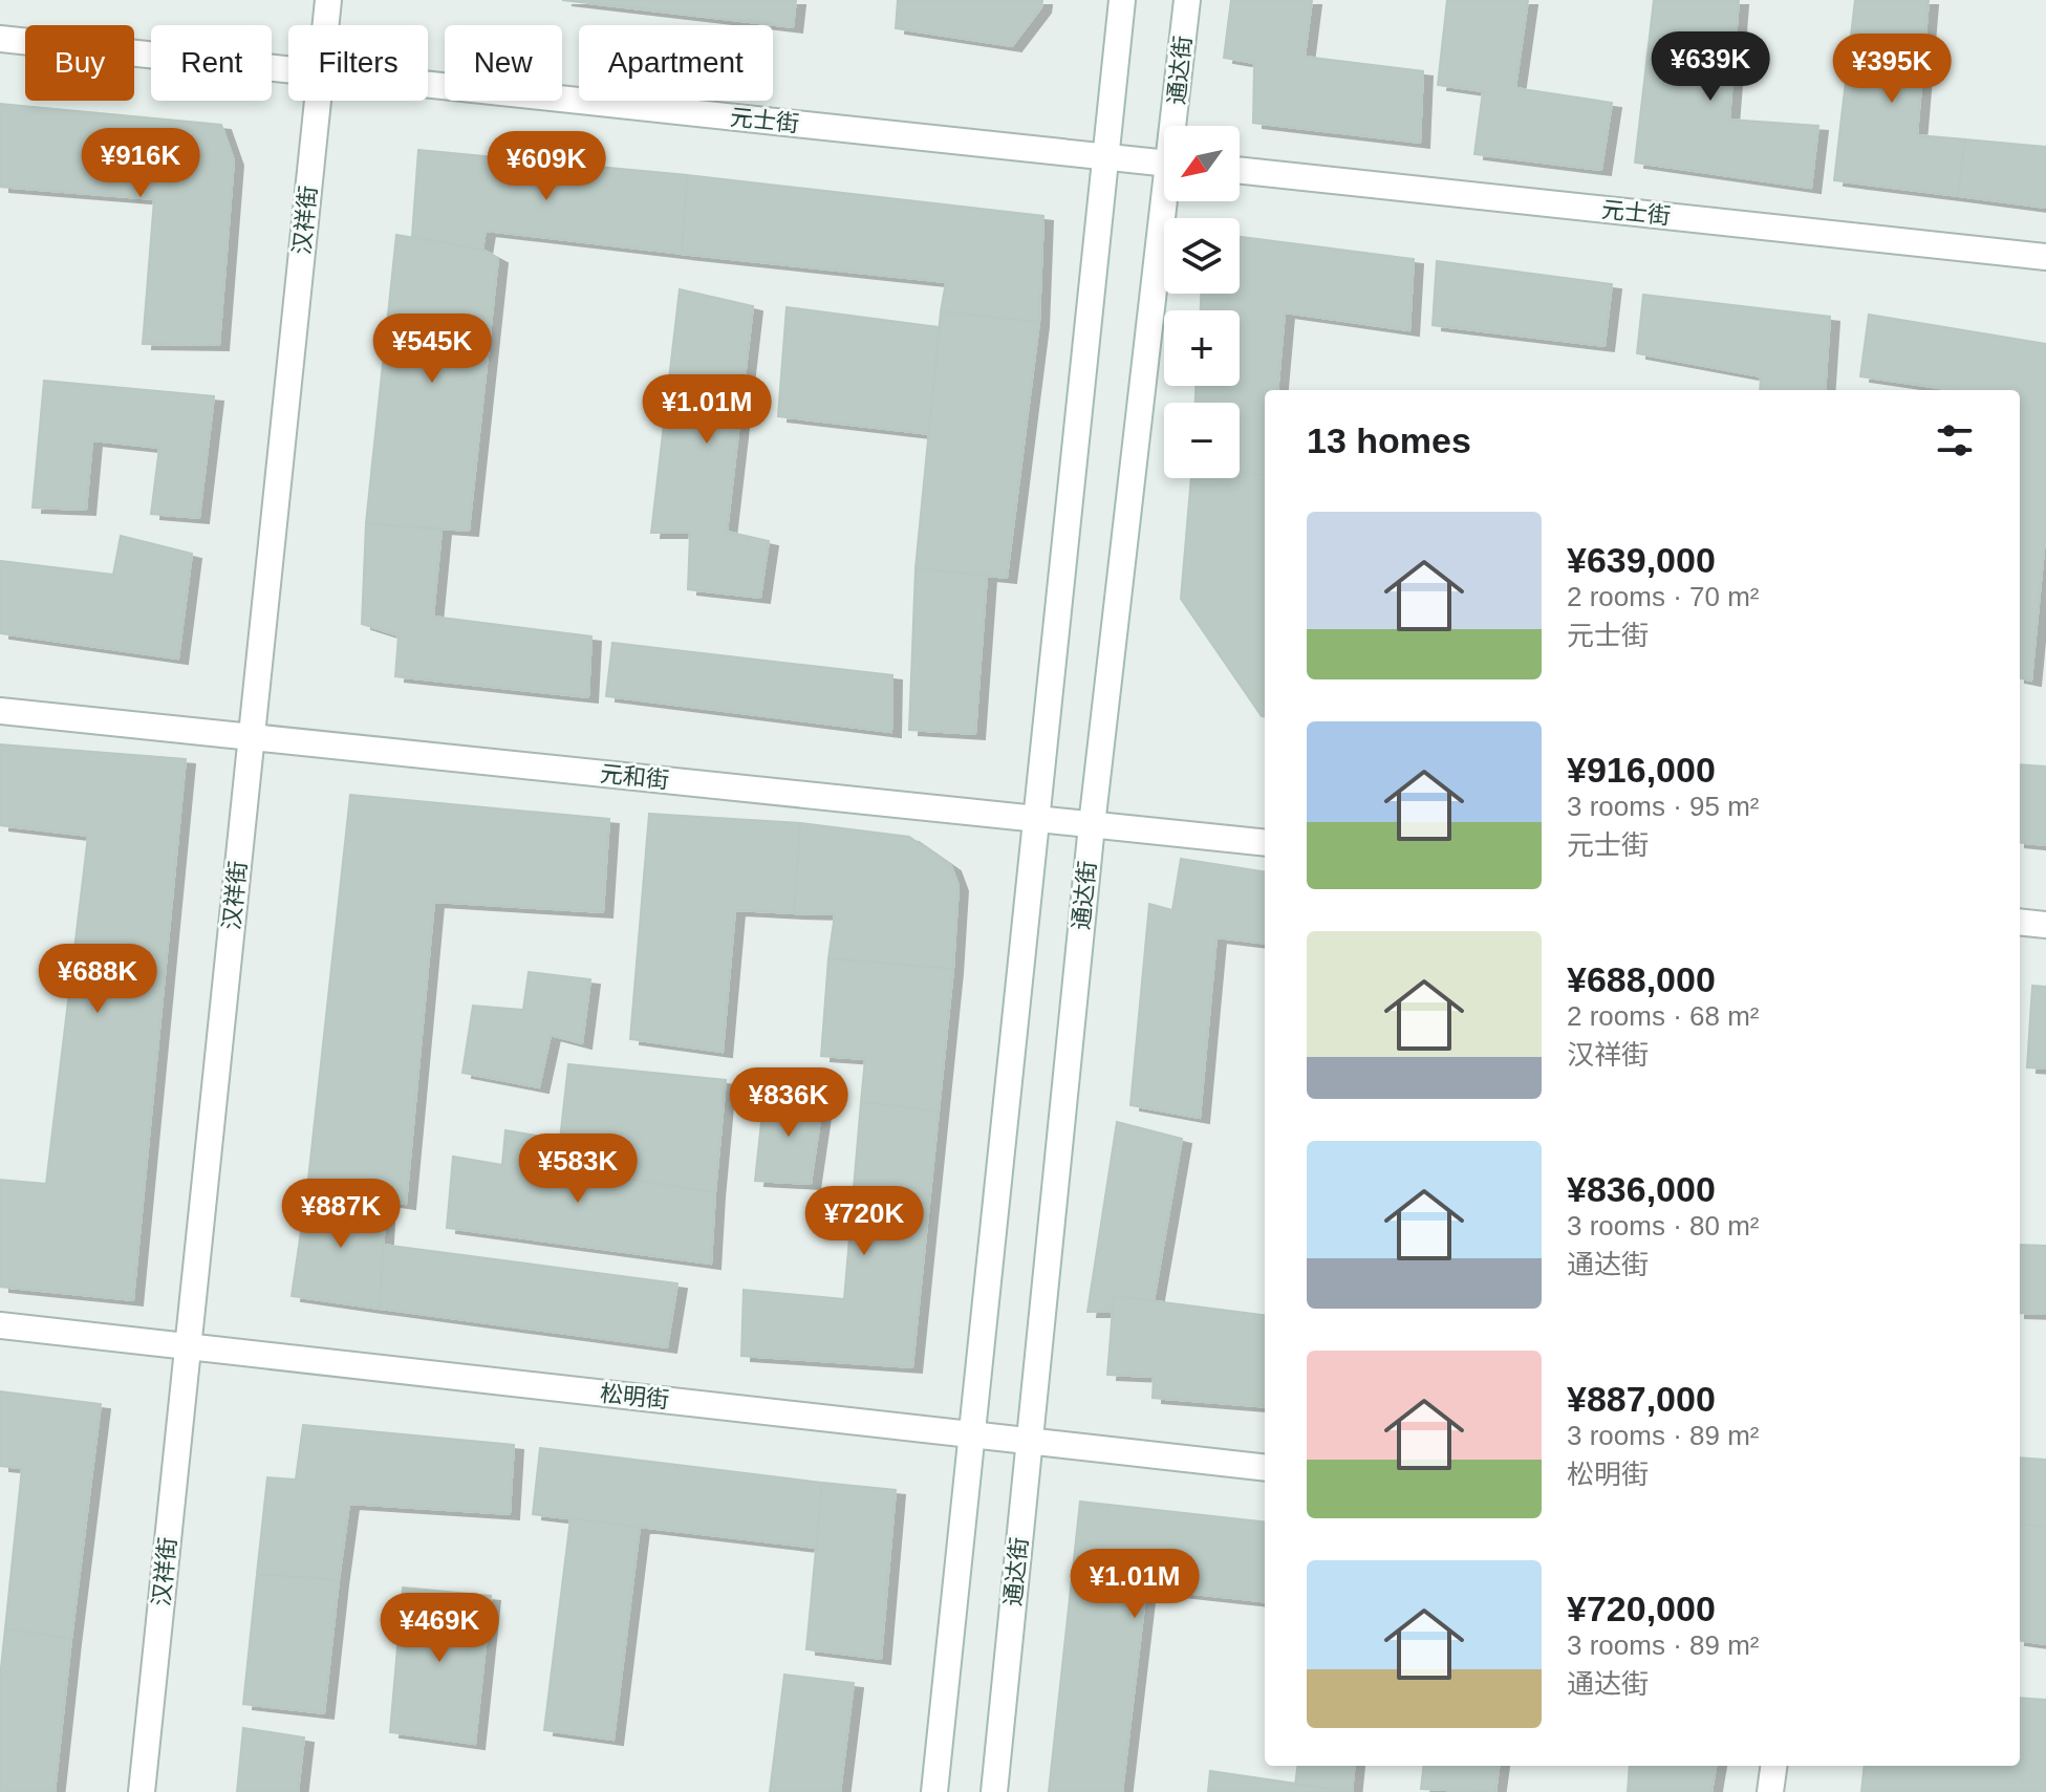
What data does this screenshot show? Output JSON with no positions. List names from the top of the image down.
{
  "streets": {
    "street": [
      "通达街",
      "元士街",
      "汉祥街",
      "元和街",
      "松明街"
    ]
  },
  "crossings": [
    ["通达街", "元和街"],
    ["通达街", "松明街"],
    ["汉祥街", "元和街"],
    ["汉祥街", "松明街"]
  ],
  "north": "bottom left",
  "page": {
    "chip": [
      "Buy",
      "Rent",
      "Filters",
      "New",
      "Apartment"
    ],
    "price": [
      "¥639K",
      "¥395K",
      "¥916K",
      "¥609K",
      "¥545K",
      "¥1.01M",
      "¥688K",
      "¥836K",
      "¥583K",
      "¥887K",
      "¥720K",
      "¥1.01M",
      "¥469K"
    ],
    "map_buttons": ["+", "−"],
    "heading": "13 homes",
    "list": [
      {
        "name": "¥639,000",
        "note": "2 rooms · 70 m² · 元士街"
      },
      {
        "name": "¥916,000",
        "note": "3 rooms · 95 m² · 元士街"
      },
      {
        "name": "¥688,000",
        "note": "2 rooms · 68 m² · 汉祥街"
      },
      {
        "name": "¥836,000",
        "note": "3 rooms · 80 m² · 通达街"
      },
      {
        "name": "¥887,000",
        "note": "3 rooms · 89 m² · 松明街"
      },
      {
        "name": "¥720,000",
        "note": "3 rooms · 89 m² · 通达街"
      }
    ]
  }
}
